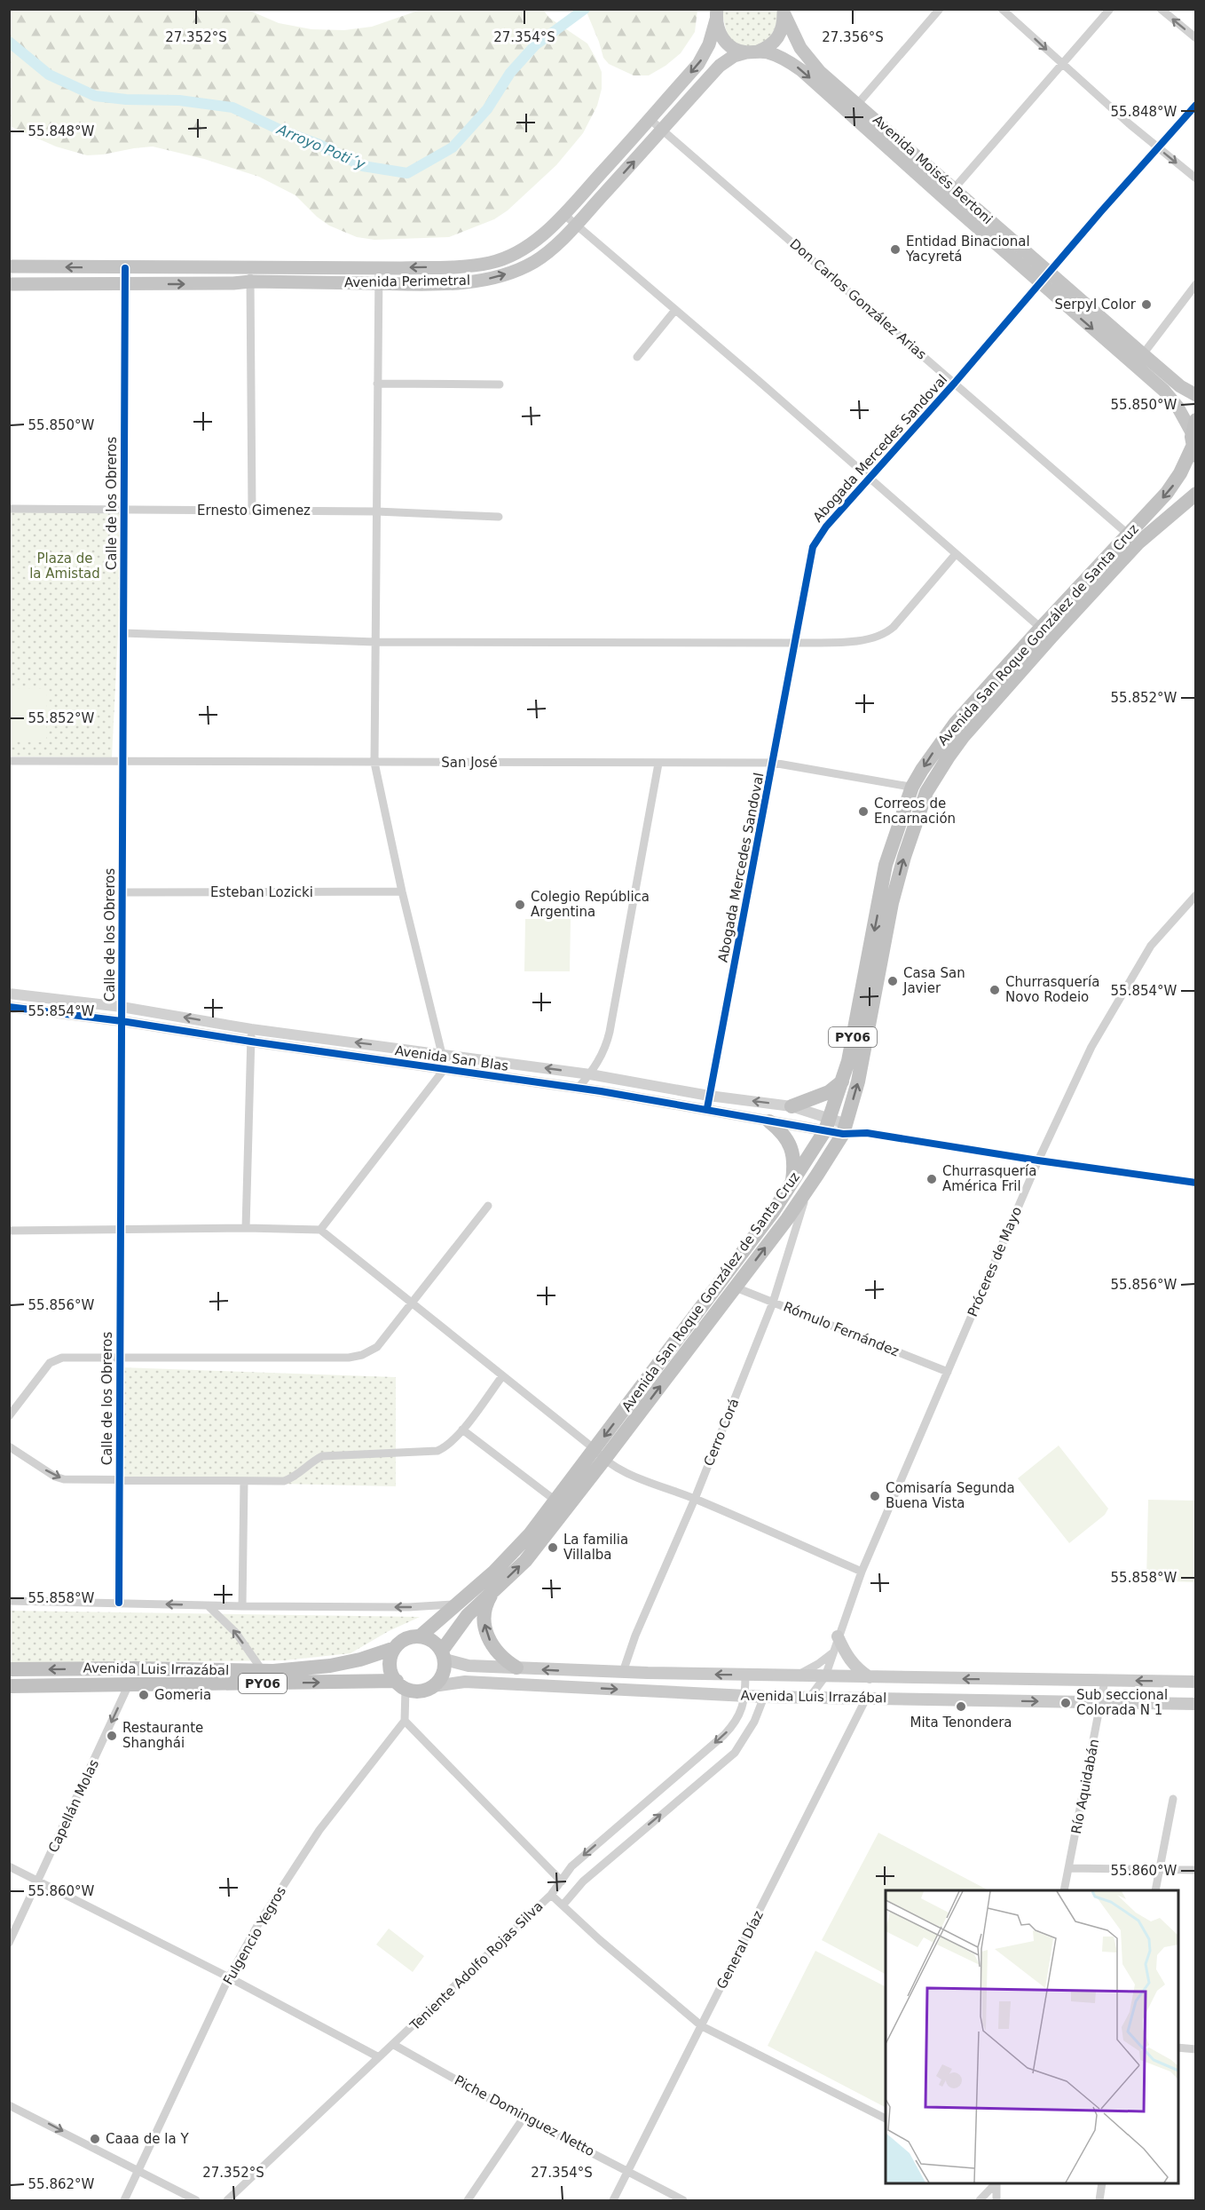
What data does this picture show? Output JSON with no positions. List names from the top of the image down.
{
  "streets": {
    "highway": ["Avenida San Roque González de Santa Cruz", "PY06", "Avenida Luis Irrazábal"],
    "main road": ["Avenida Moisés Bertoni", "Avenida Perimetral"],
    "street": [
      "Don Carlos González Arias",
      "Abogada Mercedes Sandoval",
      "Calle de los Obreros",
      "Ernesto Gimenez",
      "San José",
      "Esteban Lozicki",
      "Avenida San Blas",
      "Próceres de Mayo",
      "Rómulo Fernández",
      "Cerro Corá",
      "Río Aquidabán",
      "Capellán Molas",
      "Fulgencio Yegros",
      "General Díaz",
      "Teniente Adolfo Rojas Silva",
      "Piche Dominguez Netto"
    ]
  },
  "crossings": [
    ["Avenida Moisés Bertoni", "Avenida Perimetral"],
    ["Avenida Moisés Bertoni", "Abogada Mercedes Sandoval"],
    ["Avenida Moisés Bertoni", "Avenida San Roque González de Santa Cruz"],
    ["Avenida Perimetral", "Don Carlos González Arias"],
    ["Avenida Perimetral", "Calle de los Obreros"],
    ["Don Carlos González Arias", "Abogada Mercedes Sandoval"],
    ["Don Carlos González Arias", "Avenida San Roque González de Santa Cruz"],
    ["Abogada Mercedes Sandoval", "San José"],
    ["Abogada Mercedes Sandoval", "Avenida San Blas"],
    ["Calle de los Obreros", "Ernesto Gimenez"],
    ["Calle de los Obreros", "San José"],
    ["Calle de los Obreros", "Esteban Lozicki"],
    ["Calle de los Obreros", "Avenida San Blas"],
    ["Avenida San Roque González de Santa Cruz", "San José"],
    ["Avenida San Roque González de Santa Cruz", "PY06"],
    ["Avenida San Roque González de Santa Cruz", "Avenida San Blas"],
    ["Avenida San Roque González de Santa Cruz", "Rómulo Fernández"],
    ["Avenida San Roque González de Santa Cruz", "Cerro Corá"],
    ["Avenida San Roque González de Santa Cruz", "Avenida Luis Irrazábal"],
    ["PY06", "Avenida Luis Irrazábal"],
    ["Avenida San Blas", "Próceres de Mayo"],
    ["Próceres de Mayo", "Rómulo Fernández"],
    ["Próceres de Mayo", "Avenida Luis Irrazábal"],
    ["Rómulo Fernández", "Cerro Corá"],
    ["Cerro Corá", "Avenida Luis Irrazábal"],
    ["Avenida Luis Irrazábal", "Río Aquidabán"],
    ["Avenida Luis Irrazábal", "Capellán Molas"],
    ["Avenida Luis Irrazábal", "General Díaz"],
    ["Avenida Luis Irrazábal", "Teniente Adolfo Rojas Silva"],
    ["General Díaz", "Piche Dominguez Netto"],
    ["Teniente Adolfo Rojas Silva", "Piche Dominguez Netto"]
  ],
  "one_way": ["Capellán Molas"],
  "water": ["Arroyo Poti´y"],
  "parks": ["Plaza de la Amistad"],
  "places": [
    "Entidad Binacional Yacyretá",
    "Serpyl Color",
    "Correos de Encarnación",
    "Colegio República Argentina",
    "Casa San Javier",
    "Churrasquería Novo Rodeio",
    "Churrasquería América Fril",
    "Comisaría Segunda Buena Vista",
    "La familia Villalba",
    "Gomeria",
    "Sub seccional Colorada N 1",
    "Mita Tenondera",
    "Restaurante Shanghái",
    "Caaa de la Y"
  ],
  "coordinates": [
    "27.352°S",
    "27.354°S",
    "27.356°S",
    "55.848°W",
    "55.850°W",
    "55.852°W",
    "55.854°W",
    "55.856°W",
    "55.858°W",
    "55.860°W",
    "55.862°W"
  ]
}
